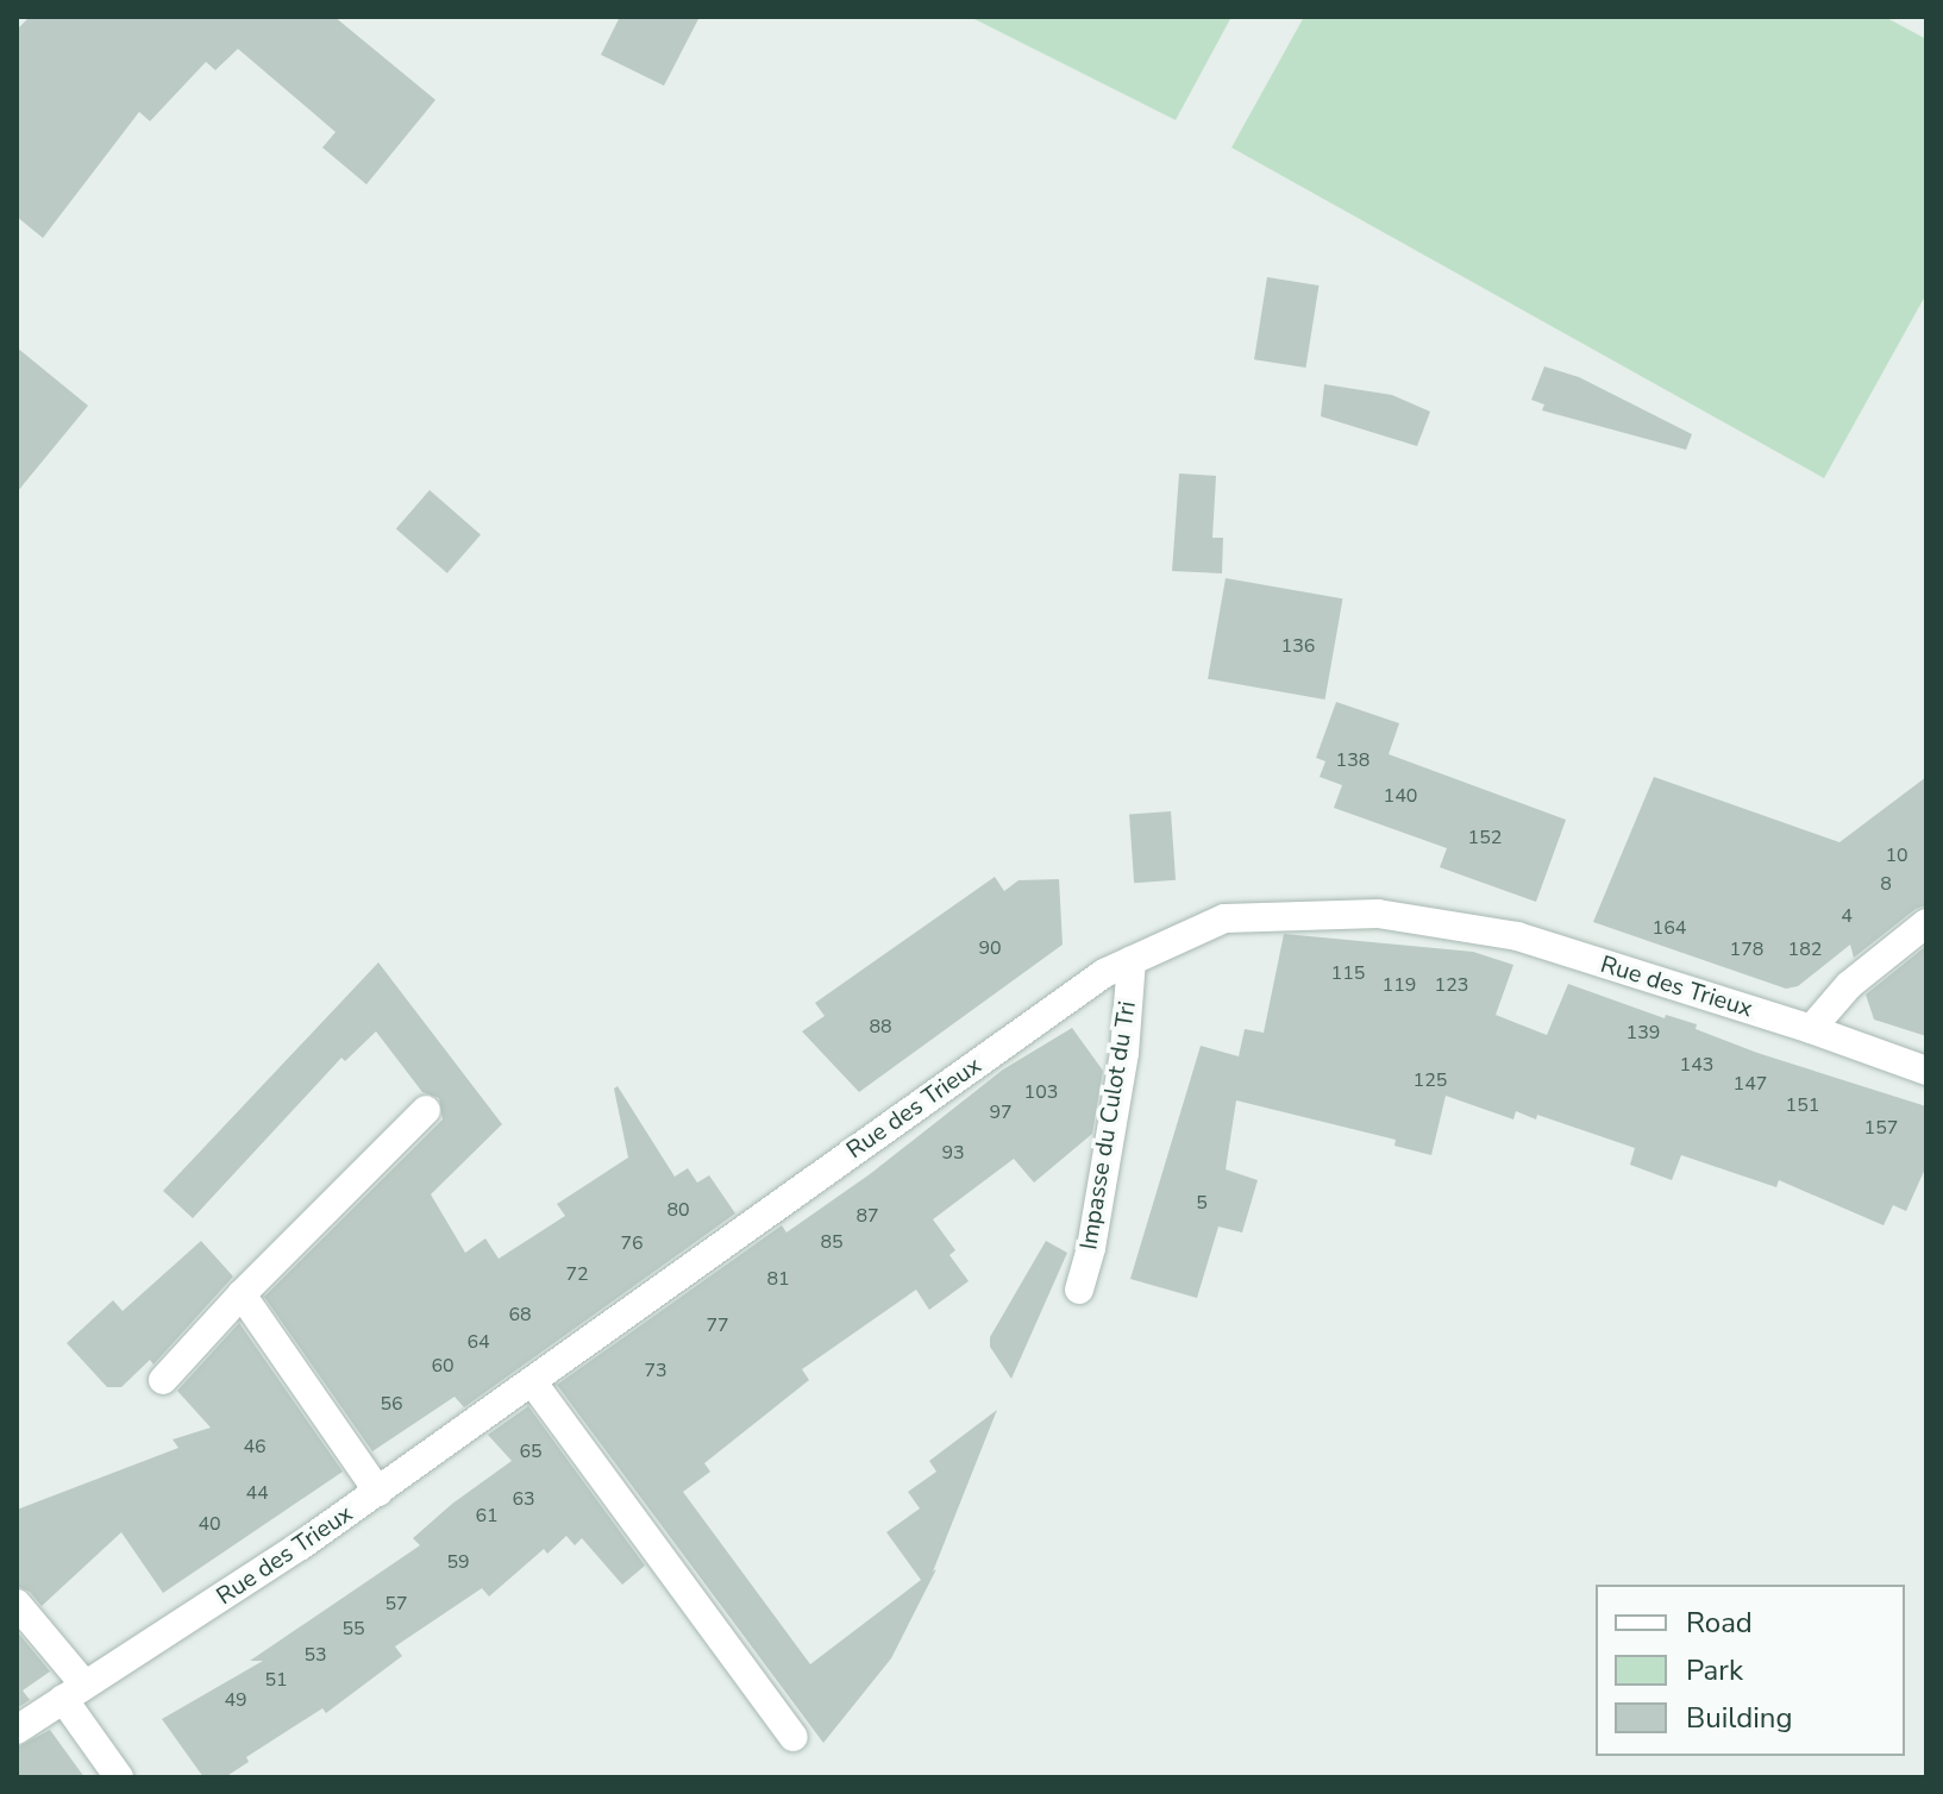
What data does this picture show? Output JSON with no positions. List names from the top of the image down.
{
  "streets": {
    "street": ["Rue des Trieux", "Impasse du Culot du Tri"]
  },
  "crossings": [
    ["Rue des Trieux", "Impasse du Culot du Tri"]
  ],
  "house_numbers": [
    "136",
    "138",
    "140",
    "152",
    "10",
    "8",
    "4",
    "164",
    "90",
    "178",
    "182",
    "115",
    "119",
    "123",
    "88",
    "139",
    "143",
    "125",
    "147",
    "103",
    "151",
    "97",
    "157",
    "93",
    "5",
    "80",
    "87",
    "85",
    "76",
    "72",
    "81",
    "68",
    "77",
    "64",
    "60",
    "73",
    "56",
    "46",
    "65",
    "44",
    "63",
    "61",
    "40",
    "59",
    "57",
    "55",
    "53",
    "51",
    "49"
  ],
  "legend": ["Road", "Park", "Building"]
}
